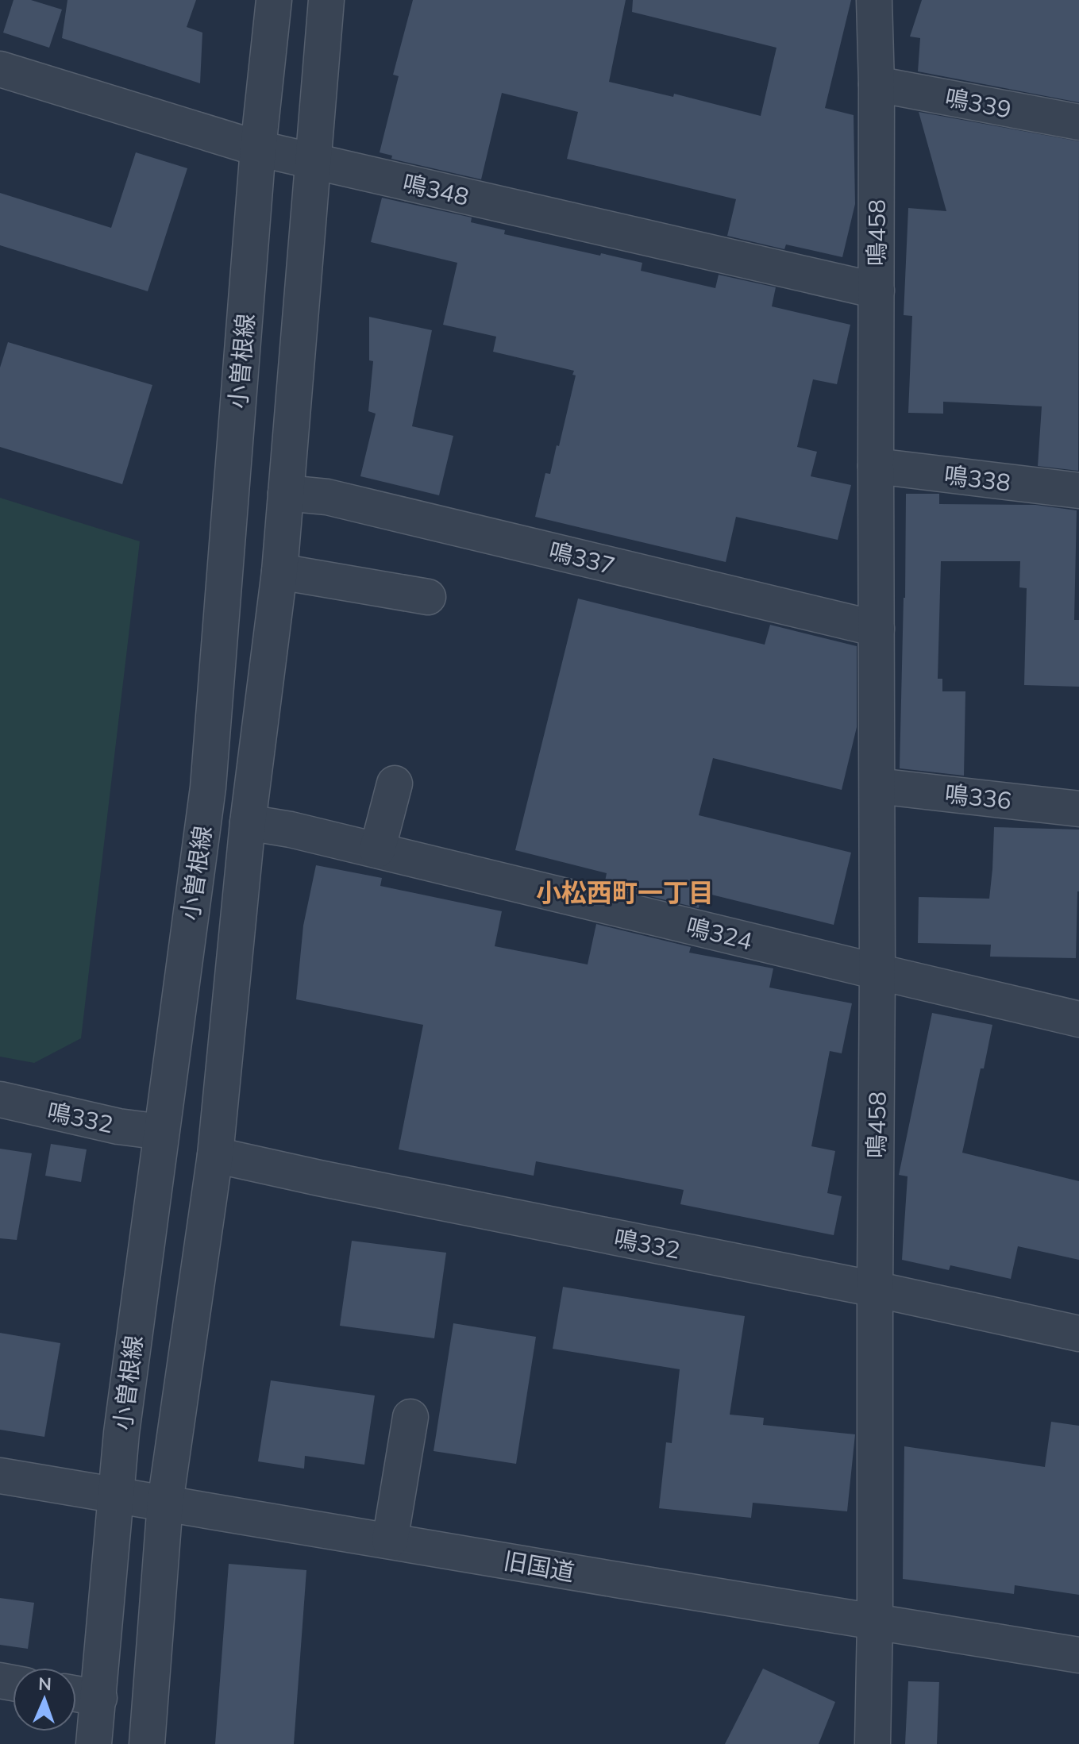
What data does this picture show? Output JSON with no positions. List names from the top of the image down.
{
  "streets": {
    "street": [
      "鳴339",
      "鳴348",
      "鳴458",
      "小曽根線",
      "鳴338",
      "鳴337",
      "鳴336",
      "鳴324",
      "鳴332",
      "旧国道"
    ]
  },
  "crossings": [
    ["鳴339", "鳴458"],
    ["鳴348", "鳴458"],
    ["鳴348", "小曽根線"],
    ["鳴458", "鳴338"],
    ["鳴458", "鳴337"],
    ["鳴458", "鳴336"],
    ["鳴458", "鳴324"],
    ["鳴458", "鳴332"],
    ["鳴458", "旧国道"],
    ["小曽根線", "鳴337"],
    ["小曽根線", "鳴324"],
    ["小曽根線", "鳴332"],
    ["小曽根線", "旧国道"]
  ],
  "districts": ["小松西町一丁目"],
  "north": "top"
}
